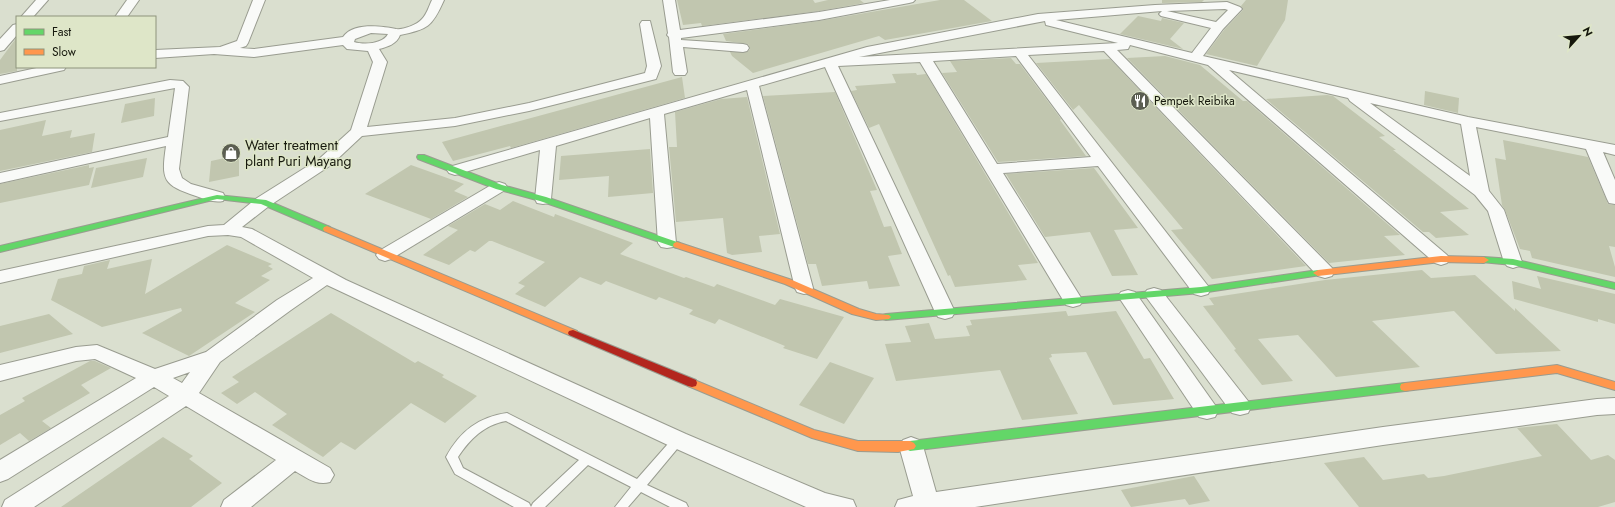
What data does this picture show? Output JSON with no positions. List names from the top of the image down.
{
  "places": {
    "restaurant": ["Pempek Reibika"],
    "shop": ["Water treatment plant Puri Mayang"]
  },
  "legend": ["Fast", "Slow"],
  "north": "top right"
}
